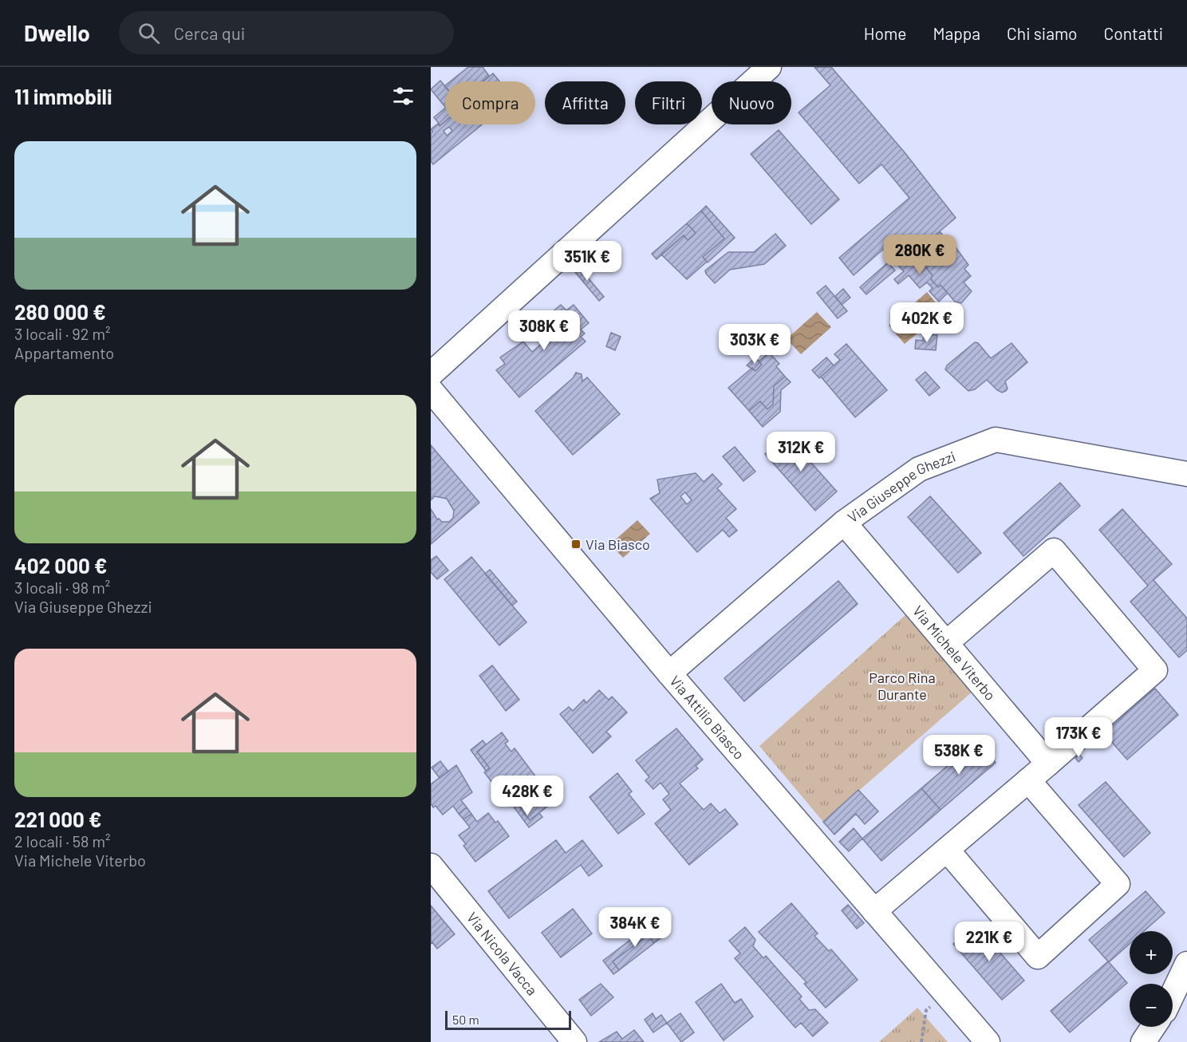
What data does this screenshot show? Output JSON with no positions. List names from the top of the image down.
{
  "streets": {
    "street": [
      "Via Giuseppe Ghezzi",
      "Via Michele Viterbo",
      "Via Attilio Biasco",
      "Via Nicola Vacca"
    ]
  },
  "crossings": [
    ["Via Giuseppe Ghezzi", "Via Michele Viterbo"],
    ["Via Giuseppe Ghezzi", "Via Attilio Biasco"]
  ],
  "parks": ["Parco Rina Durante"],
  "places": {
    "transit": ["Via Biasco"]
  },
  "scale_bar": "50 m",
  "page": {
    "header": "Dwello",
    "search": "Cerca qui",
    "nav": [
      "Home",
      "Mappa",
      "Chi siamo",
      "Contatti"
    ],
    "heading": "11 immobili",
    "chip": [
      "Compra",
      "Affitta",
      "Filtri",
      "Nuovo"
    ],
    "list": [
      {
        "name": "280 000 €",
        "note": "3 locali · 92 m² · Appartamento"
      },
      {
        "name": "402 000 €",
        "note": "3 locali · 98 m² · Via Giuseppe Ghezzi"
      },
      {
        "name": "221 000 €",
        "note": "2 locali · 58 m² · Via Michele Viterbo"
      }
    ],
    "price": [
      "280K €",
      "351K €",
      "402K €",
      "308K €",
      "303K €",
      "312K €",
      "173K €",
      "538K €",
      "428K €",
      "384K €",
      "221K €"
    ],
    "map_buttons": ["+", "−"],
    "scale": "50 m"
  }
}
